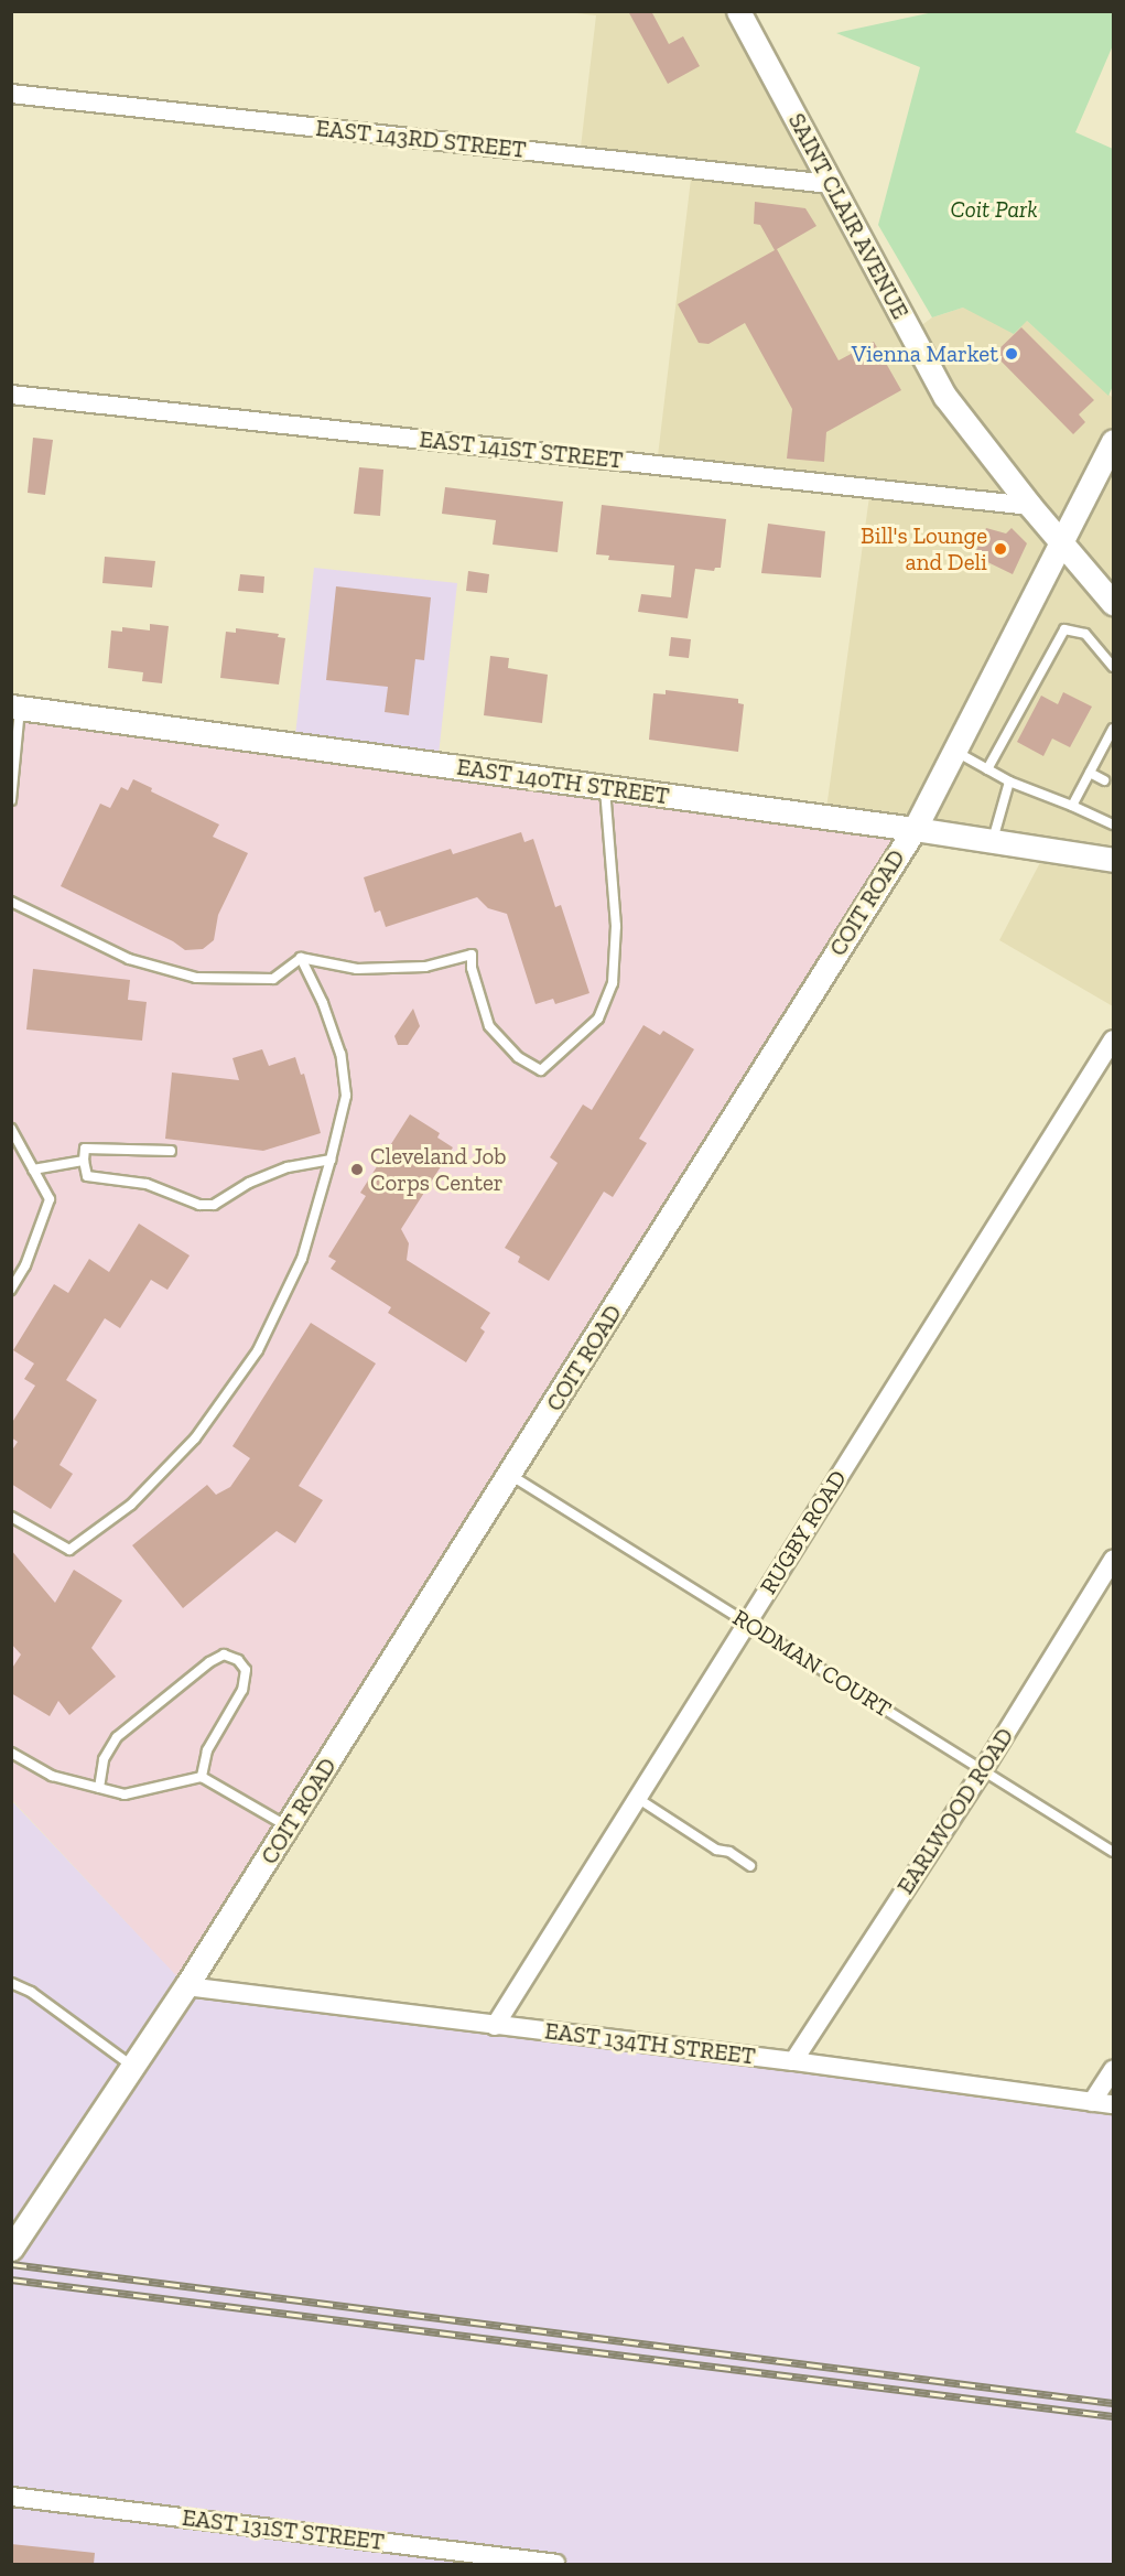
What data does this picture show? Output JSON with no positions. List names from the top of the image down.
{
  "streets": {
    "street": [
      "EAST 143RD STREET",
      "SAINT CLAIR AVENUE",
      "EAST 141ST STREET",
      "EAST 140TH STREET",
      "COIT ROAD",
      "RUGBY ROAD",
      "EARLWOOD ROAD",
      "EAST 134TH STREET",
      "EAST 131ST STREET"
    ],
    "lane": ["RODMAN COURT"]
  },
  "crossings": [
    ["EAST 143RD STREET", "SAINT CLAIR AVENUE"],
    ["SAINT CLAIR AVENUE", "EAST 141ST STREET"],
    ["SAINT CLAIR AVENUE", "COIT ROAD"],
    ["EAST 140TH STREET", "COIT ROAD"],
    ["COIT ROAD", "RODMAN COURT"],
    ["COIT ROAD", "EAST 134TH STREET"],
    ["RUGBY ROAD", "RODMAN COURT"],
    ["RUGBY ROAD", "EAST 134TH STREET"],
    ["RODMAN COURT", "EARLWOOD ROAD"],
    ["EARLWOOD ROAD", "EAST 134TH STREET"]
  ],
  "parks": ["Coit Park"],
  "places": ["Vienna Market", "Bill's Lounge and Deli", "Cleveland Job Corps Center"]
}
